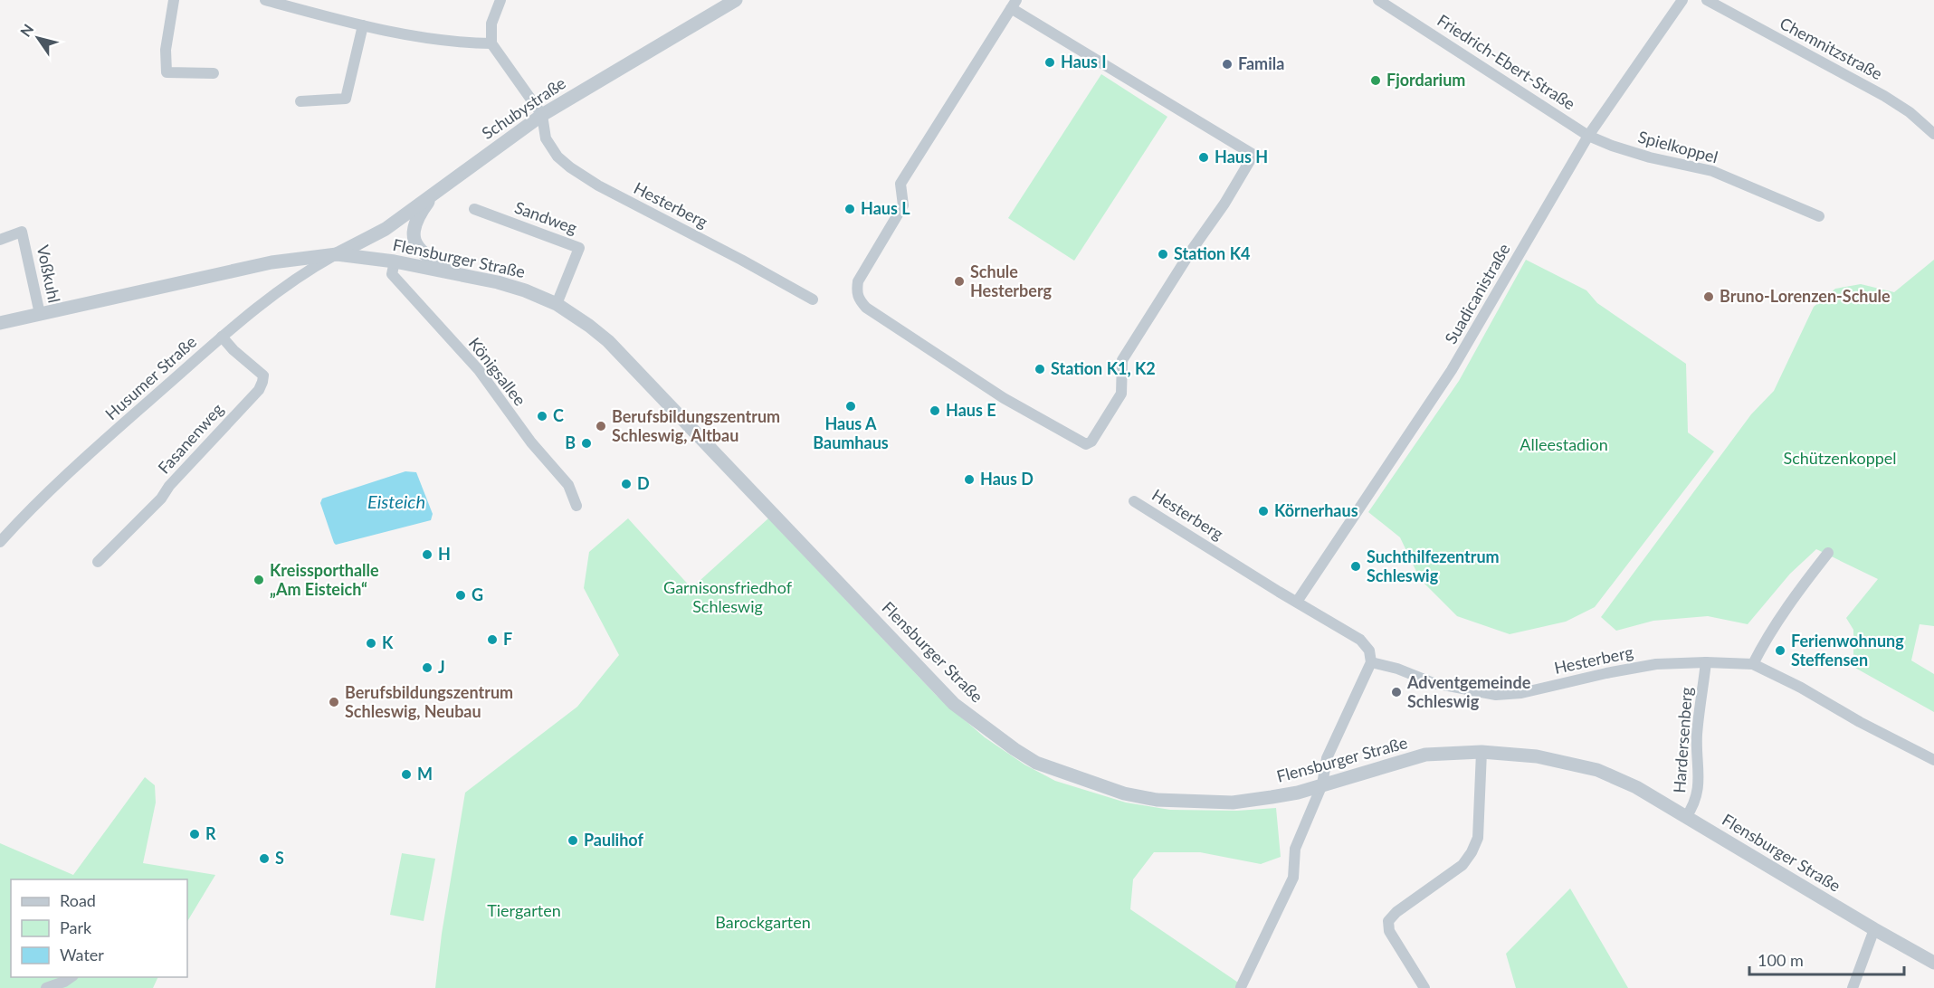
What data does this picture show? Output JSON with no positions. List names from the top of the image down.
{
  "streets": {
    "street": [
      "Chemnitzstraße",
      "Friedrich-Ebert-Straße",
      "Schubystraße",
      "Spielkoppel",
      "Hesterberg",
      "Sandweg",
      "Flensburger Straße",
      "Voßkuhl",
      "Suadicanistraße",
      "Königsallee",
      "Husumer Straße",
      "Fasanenweg",
      "Hardersenberg"
    ]
  },
  "crossings": [
    ["Friedrich-Ebert-Straße", "Spielkoppel"],
    ["Friedrich-Ebert-Straße", "Suadicanistraße"],
    ["Schubystraße", "Hesterberg"],
    ["Schubystraße", "Flensburger Straße"],
    ["Schubystraße", "Husumer Straße"],
    ["Spielkoppel", "Suadicanistraße"],
    ["Hesterberg", "Suadicanistraße"],
    ["Hesterberg", "Hardersenberg"],
    ["Sandweg", "Flensburger Straße"],
    ["Flensburger Straße", "Voßkuhl"],
    ["Flensburger Straße", "Königsallee"],
    ["Flensburger Straße", "Husumer Straße"],
    ["Flensburger Straße", "Hardersenberg"],
    ["Husumer Straße", "Fasanenweg"]
  ],
  "water": ["Eisteich"],
  "parks": [
    "Alleestadion",
    "Schützenkoppel",
    "Garnisonsfriedhof Schleswig",
    "Tiergarten",
    "Barockgarten"
  ],
  "places": [
    "Haus I",
    "Famila",
    "Fjordarium",
    "Haus H",
    "Haus L",
    "Station K4",
    "Schule Hesterberg",
    "Bruno-Lorenzen-Schule",
    "Station K1, K2",
    "Haus A Baumhaus",
    "Haus E",
    "C",
    "Berufsbildungszentrum Schleswig, Altbau",
    "B",
    "Haus D",
    "D",
    "Körnerhaus",
    "H",
    "Suchthilfezentrum Schleswig",
    "Kreissporthalle „Am Eisteich“",
    "G",
    "F",
    "K",
    "Ferienwohnung Steffensen",
    "J",
    "Adventgemeinde Schleswig",
    "Berufsbildungszentrum Schleswig, Neubau",
    "M",
    "R",
    "Paulihof",
    "S"
  ],
  "legend": ["Road", "Park", "Water"],
  "scale_bar": "100 m",
  "north": "top left"
}
